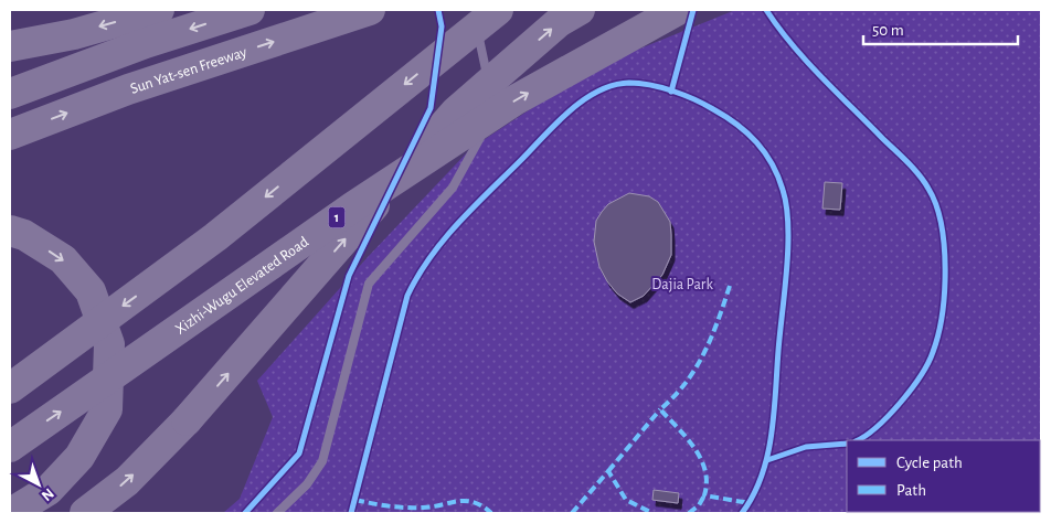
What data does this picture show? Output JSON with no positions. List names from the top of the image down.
{
  "streets": {
    "highway": ["Sun Yat-sen Freeway", "1", "Xizhi-Wugu Elevated Road"]
  },
  "parks": ["Dajia Park"],
  "legend": ["Cycle path", "Path"],
  "scale_bar": "50 m",
  "north": "bottom right"
}
